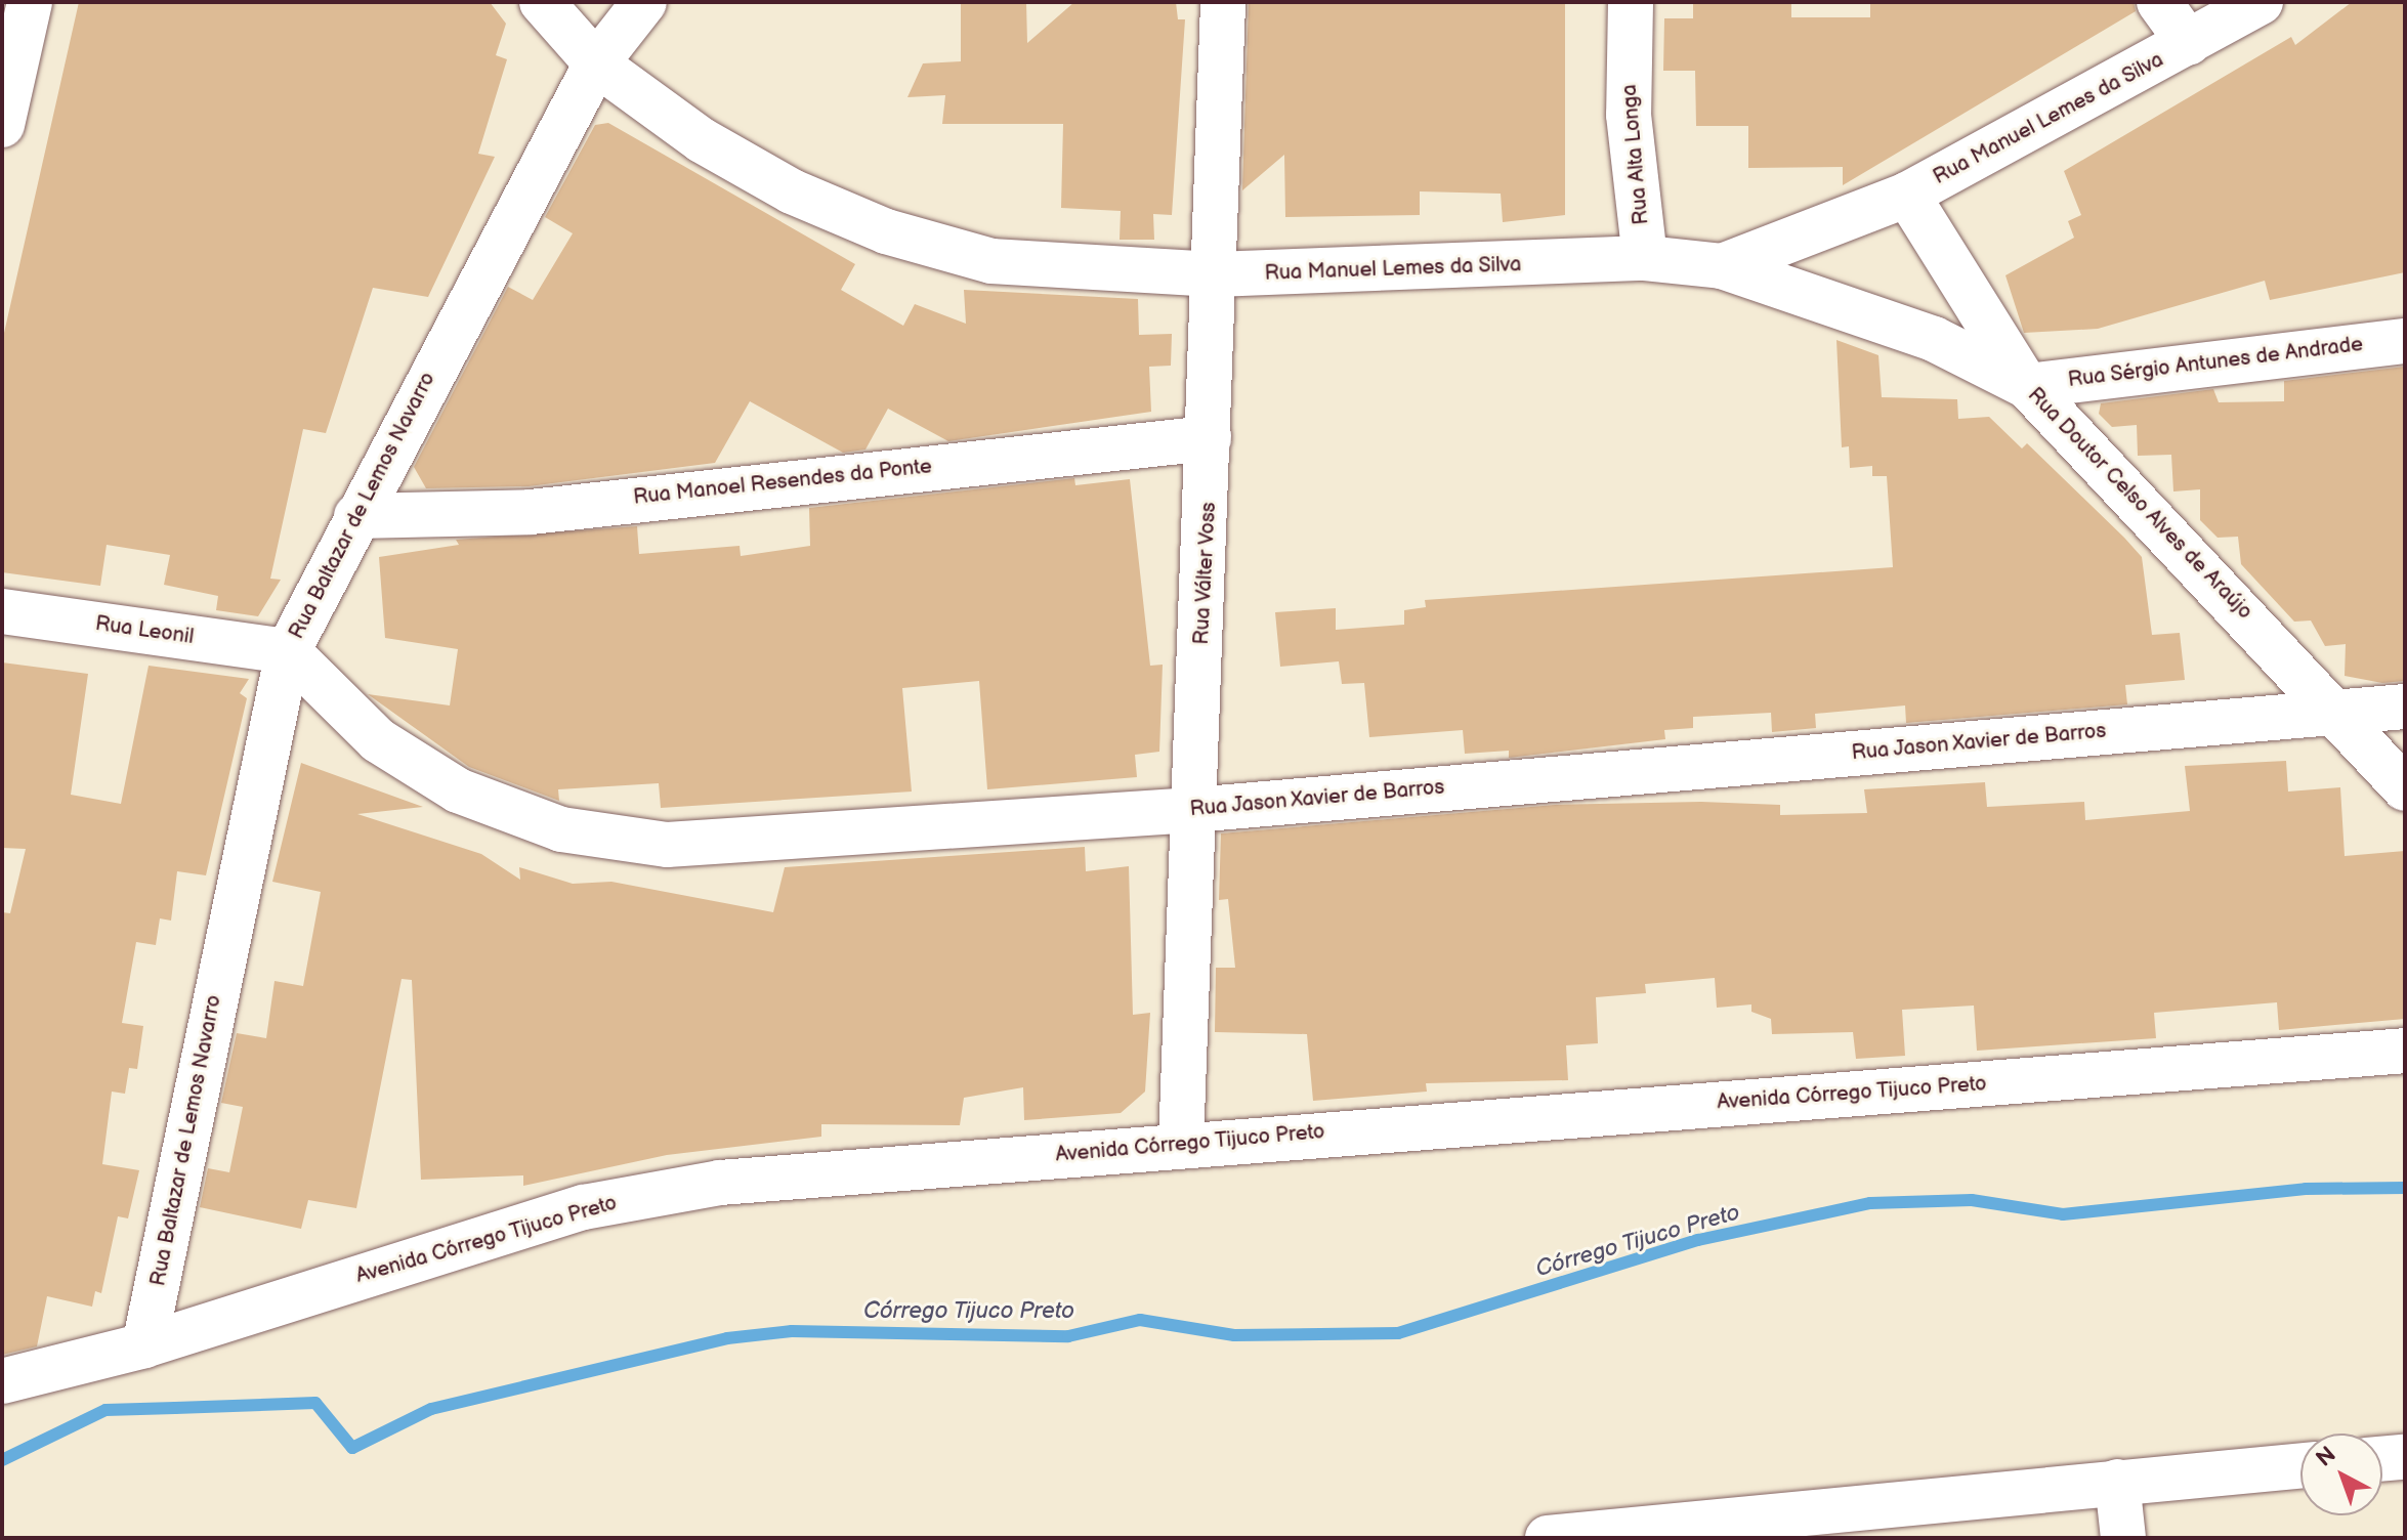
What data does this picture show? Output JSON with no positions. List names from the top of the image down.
{
  "streets": {
    "street": [
      "Rua Manuel Lemes da Silva",
      "Rua Alta Longa",
      "Rua Sérgio Antunes de Andrade",
      "Rua Manoel Resendes da Ponte",
      "Rua Doutor Celso Alves de Araújo",
      "Rua Baltazar de Lemos Navarro",
      "Rua Válter Voss",
      "Rua Leonil",
      "Rua Jason Xavier de Barros",
      "Avenida Córrego Tijuco Preto"
    ]
  },
  "crossings": [
    ["Rua Manuel Lemes da Silva", "Rua Alta Longa"],
    ["Rua Manuel Lemes da Silva", "Rua Doutor Celso Alves de Araújo"],
    ["Rua Manuel Lemes da Silva", "Rua Baltazar de Lemos Navarro"],
    ["Rua Manuel Lemes da Silva", "Rua Válter Voss"],
    ["Rua Sérgio Antunes de Andrade", "Rua Doutor Celso Alves de Araújo"],
    ["Rua Manoel Resendes da Ponte", "Rua Baltazar de Lemos Navarro"],
    ["Rua Manoel Resendes da Ponte", "Rua Válter Voss"],
    ["Rua Doutor Celso Alves de Araújo", "Rua Jason Xavier de Barros"],
    ["Rua Baltazar de Lemos Navarro", "Rua Leonil"],
    ["Rua Baltazar de Lemos Navarro", "Rua Jason Xavier de Barros"],
    ["Rua Baltazar de Lemos Navarro", "Avenida Córrego Tijuco Preto"],
    ["Rua Válter Voss", "Rua Jason Xavier de Barros"],
    ["Rua Válter Voss", "Avenida Córrego Tijuco Preto"],
    ["Rua Leonil", "Rua Jason Xavier de Barros"]
  ],
  "water": ["Córrego Tijuco Preto"],
  "north": "top left"
}
